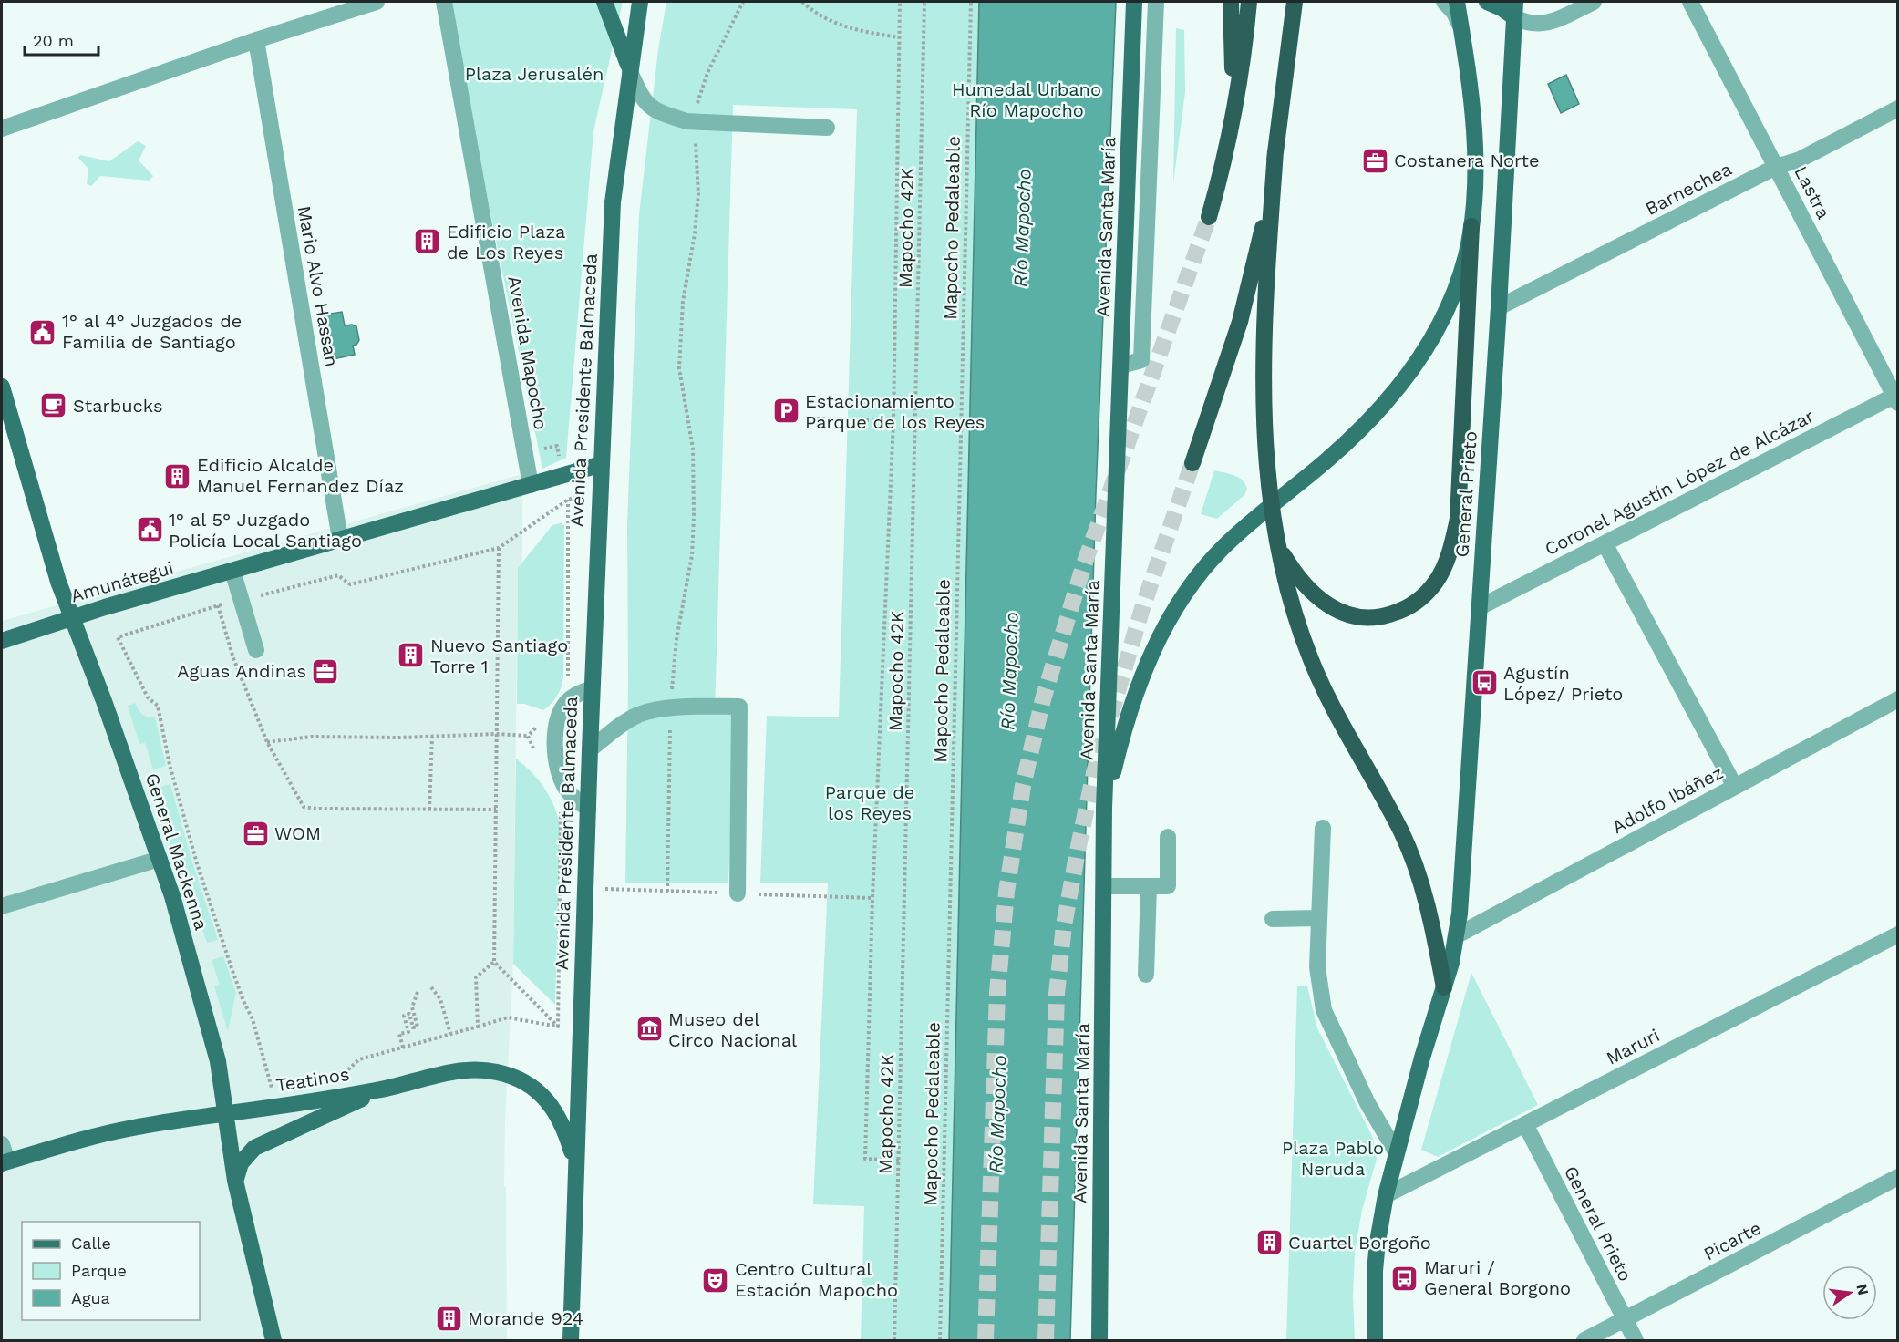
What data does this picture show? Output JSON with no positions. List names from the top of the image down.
{
  "streets": {
    "main road": [
      "Avenida Santa María",
      "Avenida Presidente Balmaceda",
      "General Prieto",
      "Amunátegui",
      "General Mackenna",
      "Teatinos"
    ],
    "street": [
      "Barnechea",
      "Lastra",
      "Mario Alvo Hassan",
      "Avenida Mapocho",
      "Coronel Agustín López de Alcázar",
      "Adolfo Ibáñez",
      "Maruri",
      "Picarte"
    ],
    "path": ["Mapocho 42K", "Mapocho Pedaleable"]
  },
  "crossings": [
    ["Barnechea", "Lastra"],
    ["Barnechea", "General Prieto"],
    ["Lastra", "Coronel Agustín López de Alcázar"],
    ["Mario Alvo Hassan", "Amunátegui"],
    ["Avenida Mapocho", "Amunátegui"],
    ["Avenida Presidente Balmaceda", "Amunátegui"],
    ["Avenida Presidente Balmaceda", "Teatinos"],
    ["Coronel Agustín López de Alcázar", "General Prieto"],
    ["General Prieto", "Adolfo Ibáñez"],
    ["General Prieto", "Maruri"],
    ["General Prieto", "Picarte"],
    ["Amunátegui", "General Mackenna"],
    ["General Mackenna", "Teatinos"]
  ],
  "water": ["Río Mapocho"],
  "parks": [
    "Plaza Jerusalén",
    "Humedal Urbano Río Mapocho",
    "Parque de los Reyes",
    "Plaza Pablo Neruda"
  ],
  "places": {
    "office": ["Costanera Norte", "Aguas Andinas", "WOM"],
    "building": [
      "Edificio Plaza de Los Reyes",
      "Edificio Alcalde Manuel Fernandez Díaz",
      "Nuevo Santiago Torre 1",
      "Cuartel Borgoño",
      "Morande 924"
    ],
    "public building": ["1° al 4° Juzgados de Familia de Santiago", "1° al 5° Juzgado Policía Local Santiago"],
    "cafe": ["Starbucks"],
    "parking": ["Estacionamiento Parque de los Reyes"],
    "bus stop": ["Agustín López/ Prieto", "Maruri / General Borgono"],
    "museum": ["Museo del Circo Nacional"],
    "theatre": ["Centro Cultural Estación Mapocho"]
  },
  "legend": ["Calle", "Parque", "Agua"],
  "scale_bar": "20 m",
  "north": "right"
}
